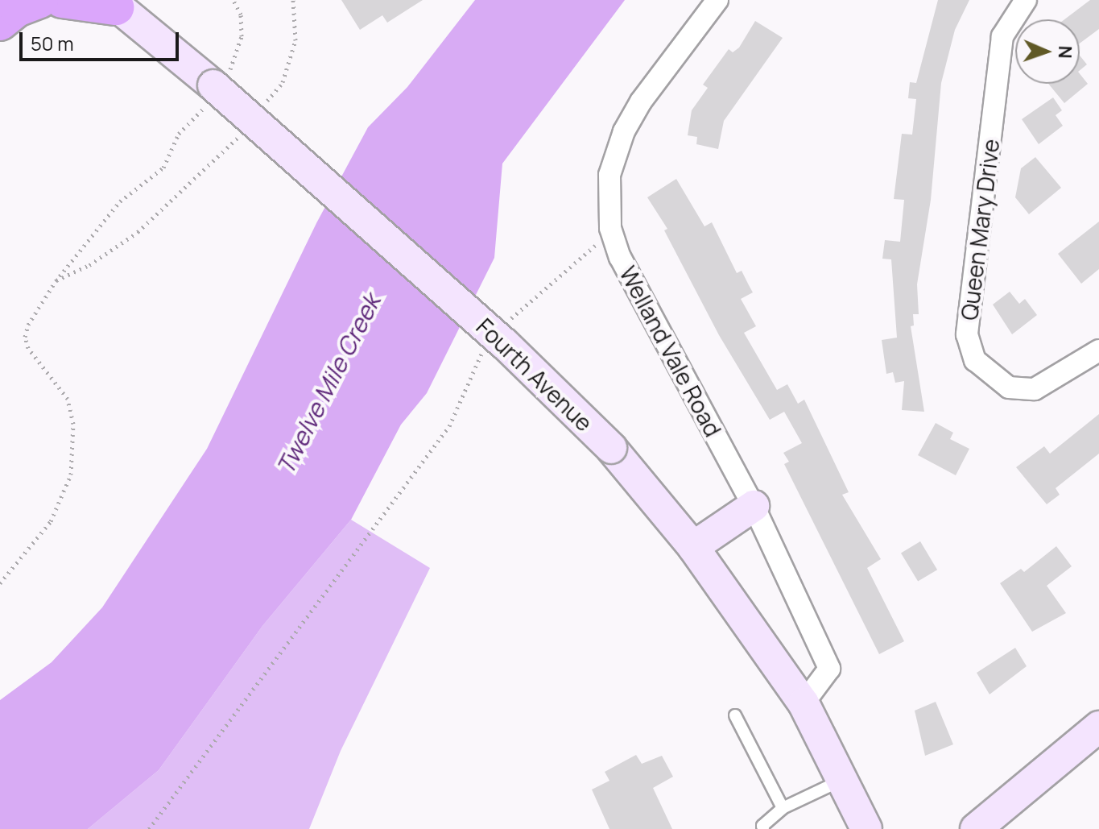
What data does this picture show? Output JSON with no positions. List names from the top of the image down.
{
  "streets": {
    "main road": ["Fourth Avenue"],
    "street": ["Queen Mary Drive", "Welland Vale Road"]
  },
  "crossings": [
    ["Welland Vale Road", "Fourth Avenue"]
  ],
  "water": ["Twelve Mile Creek"],
  "scale_bar": "50 m",
  "north": "right"
}
